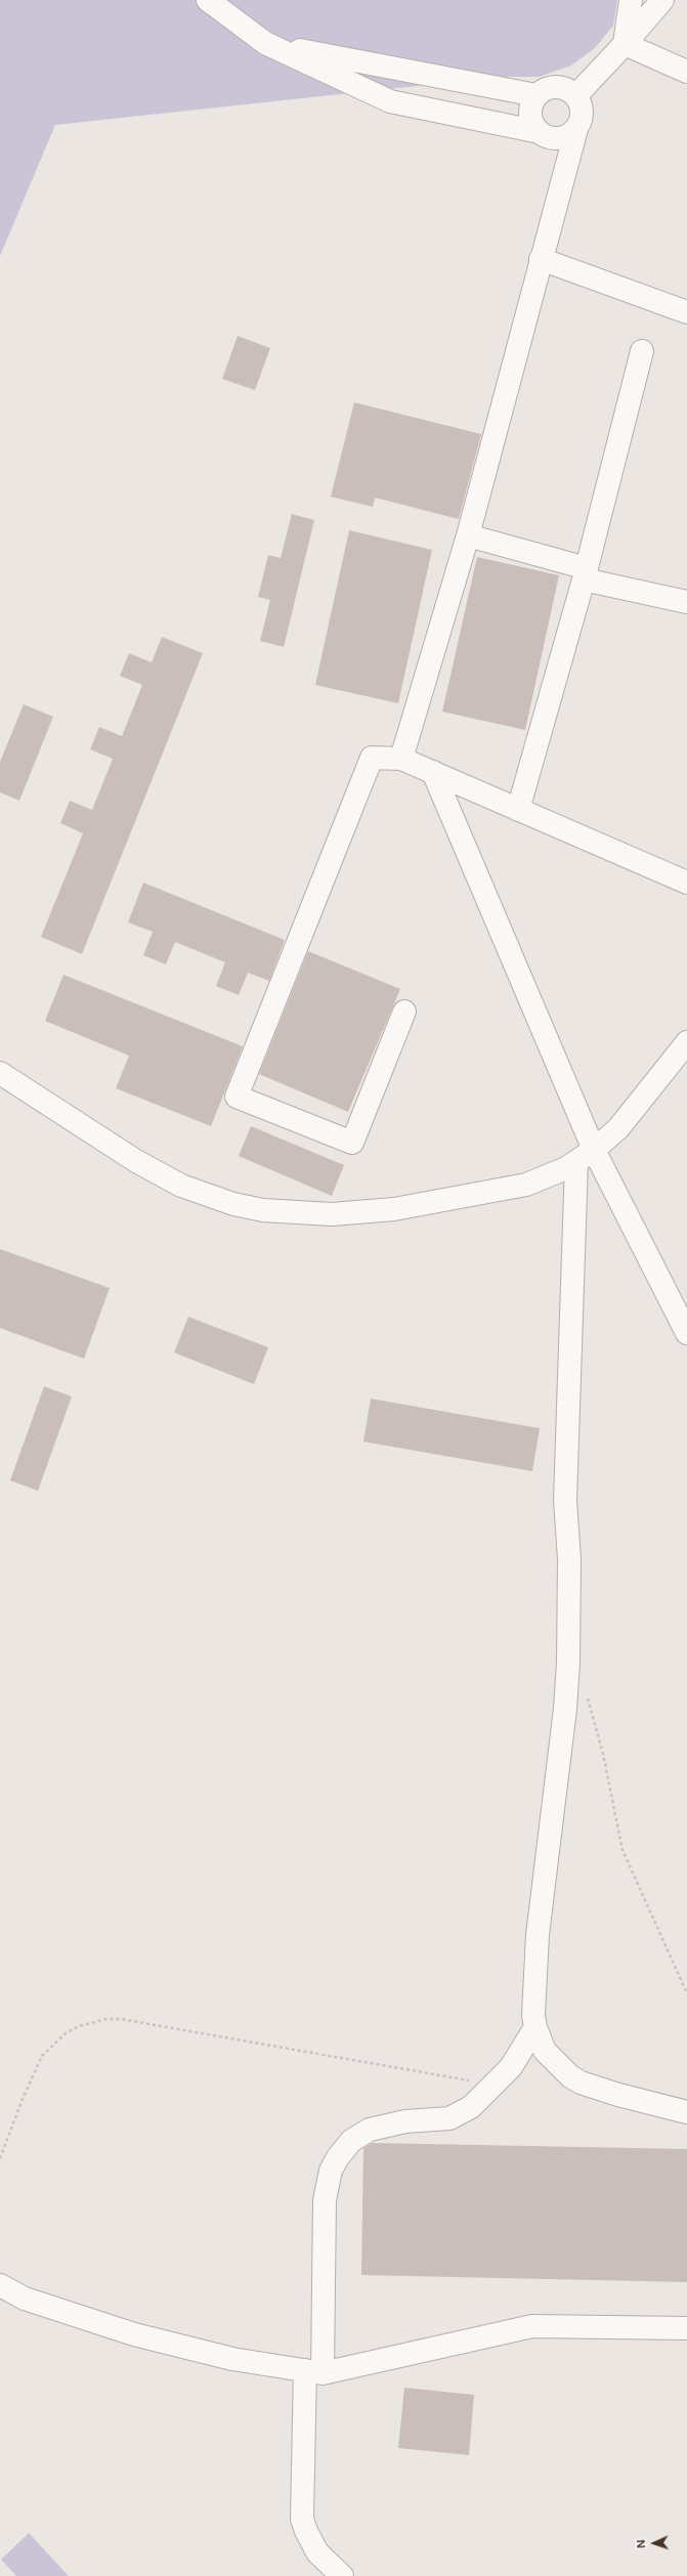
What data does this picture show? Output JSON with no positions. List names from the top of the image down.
{
  "north": "left"
}
